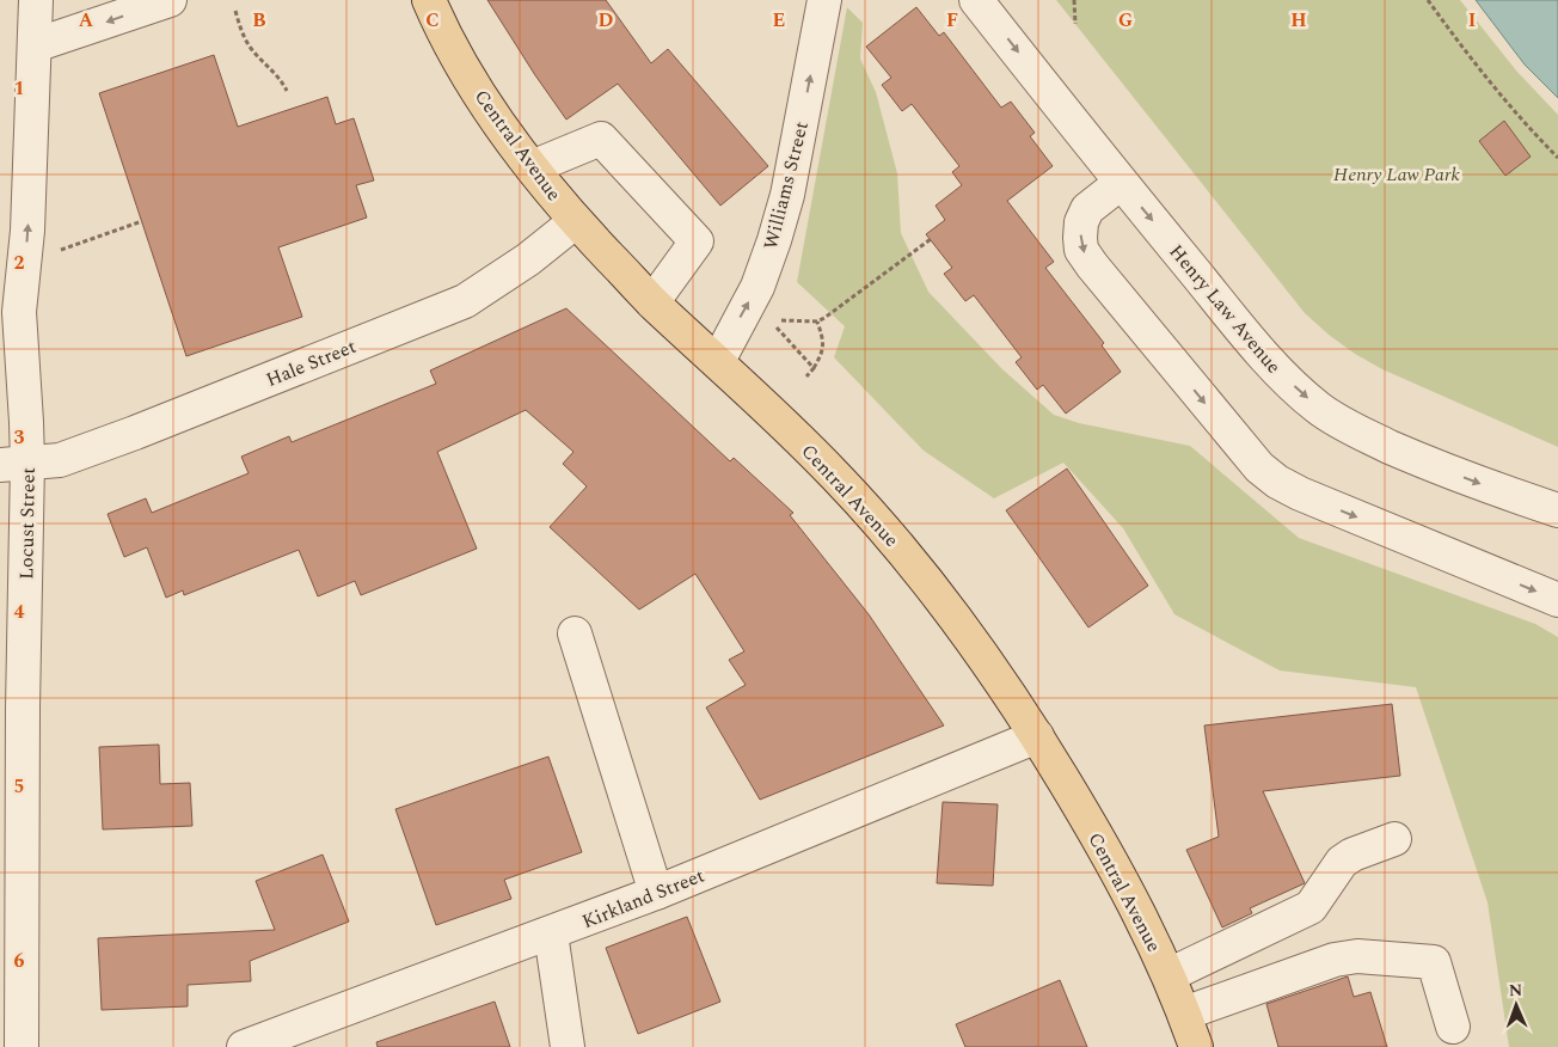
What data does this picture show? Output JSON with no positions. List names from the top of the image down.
{
  "streets": {
    "main road": ["Central Avenue"],
    "street": [
      "Williams Street",
      "Henry Law Avenue",
      "Hale Street",
      "Locust Street",
      "Kirkland Street"
    ]
  },
  "crossings": [
    ["Central Avenue", "Williams Street"],
    ["Central Avenue", "Hale Street"],
    ["Central Avenue", "Kirkland Street"],
    ["Hale Street", "Locust Street"]
  ],
  "one_way": ["Williams Street", "Henry Law Avenue"],
  "parks": ["Henry Law Park"],
  "north": "top",
  "grid": {
    "columns": [
      "A",
      "B",
      "C",
      "D",
      "E",
      "F",
      "G",
      "H",
      "I"
    ],
    "rows": [
      "1",
      "2",
      "3",
      "4",
      "5",
      "6"
    ]
  }
}
